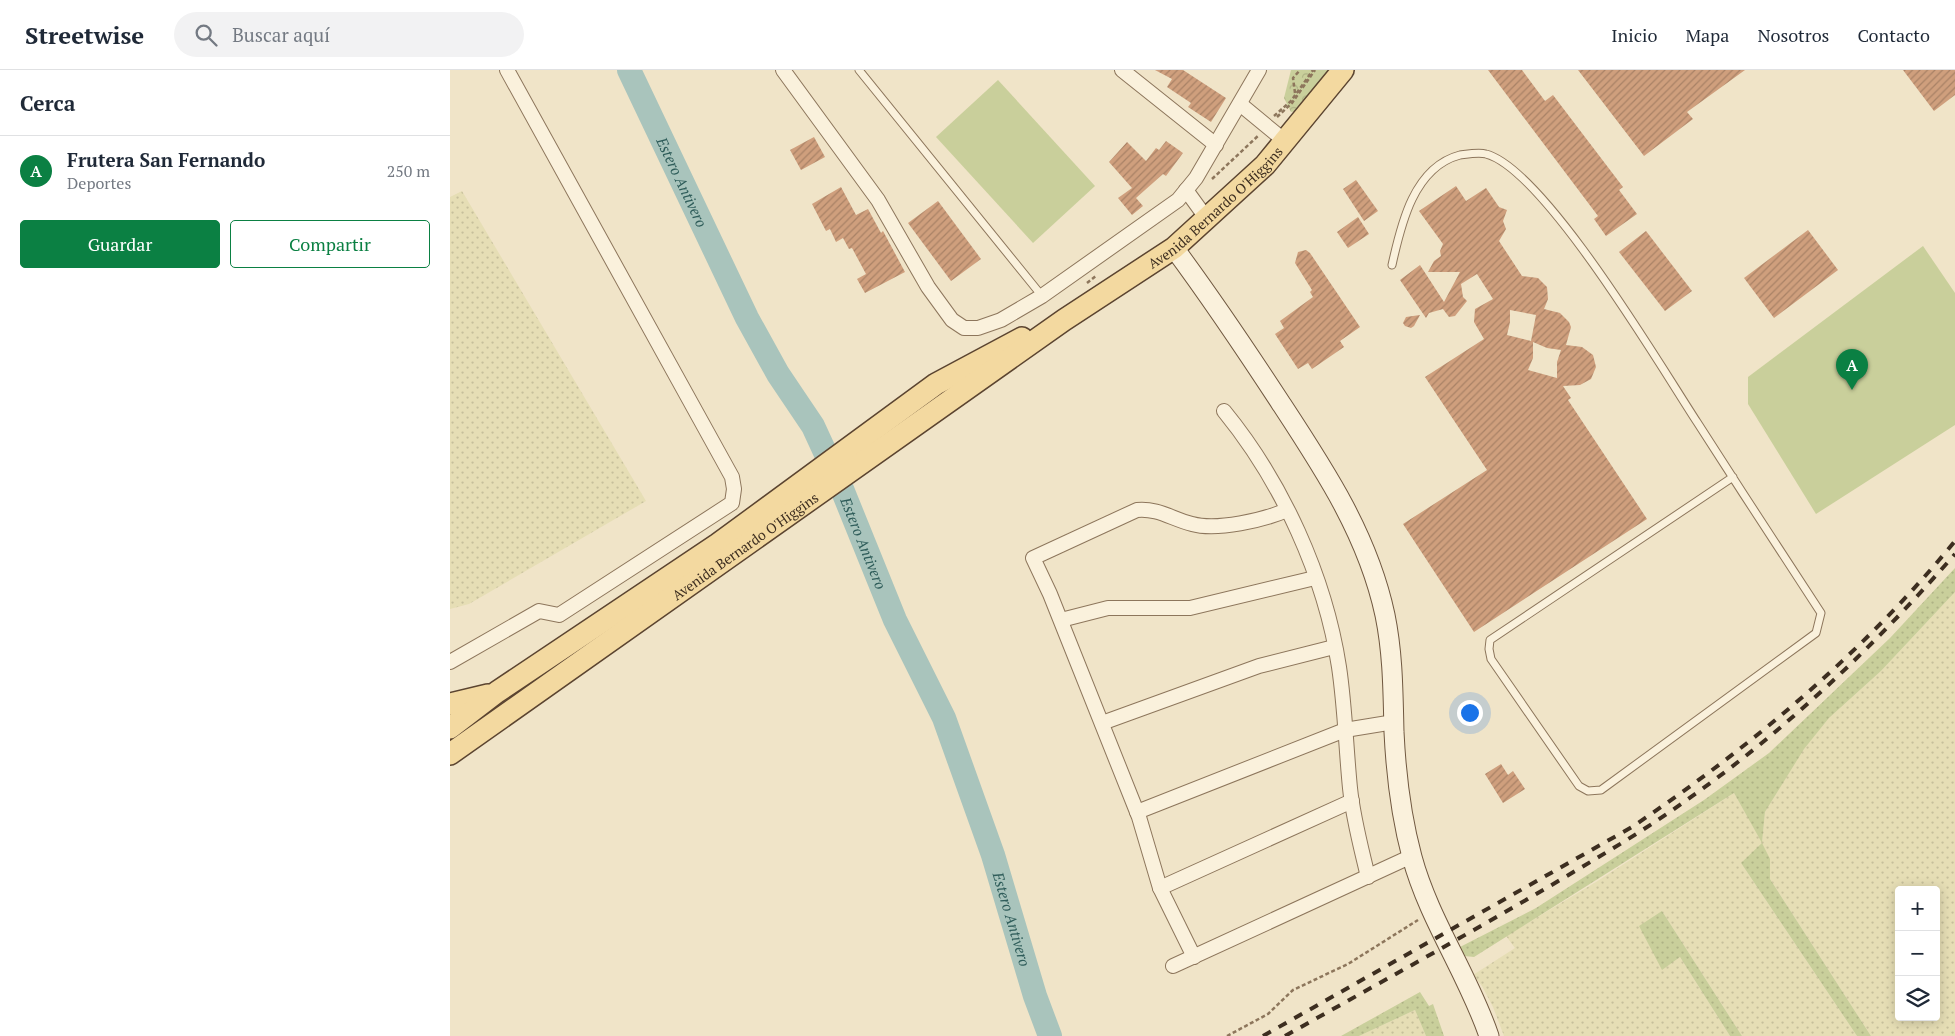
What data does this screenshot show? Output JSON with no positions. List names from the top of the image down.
{
  "streets": {
    "main road": ["Avenida Bernardo O'Higgins"]
  },
  "water": ["Estero Antivero"],
  "page": {
    "header": "Streetwise",
    "search": "Buscar aquí",
    "nav": [
      "Inicio",
      "Mapa",
      "Nosotros",
      "Contacto"
    ],
    "heading": "Cerca",
    "list": [
      {
        "mark": "A",
        "name": "Frutera San Fernando",
        "note": "Deportes",
        "value": "250 m"
      }
    ],
    "buttons": ["Guardar", "Compartir"],
    "pins": "A",
    "map_buttons": ["+", "−"]
  }
}
